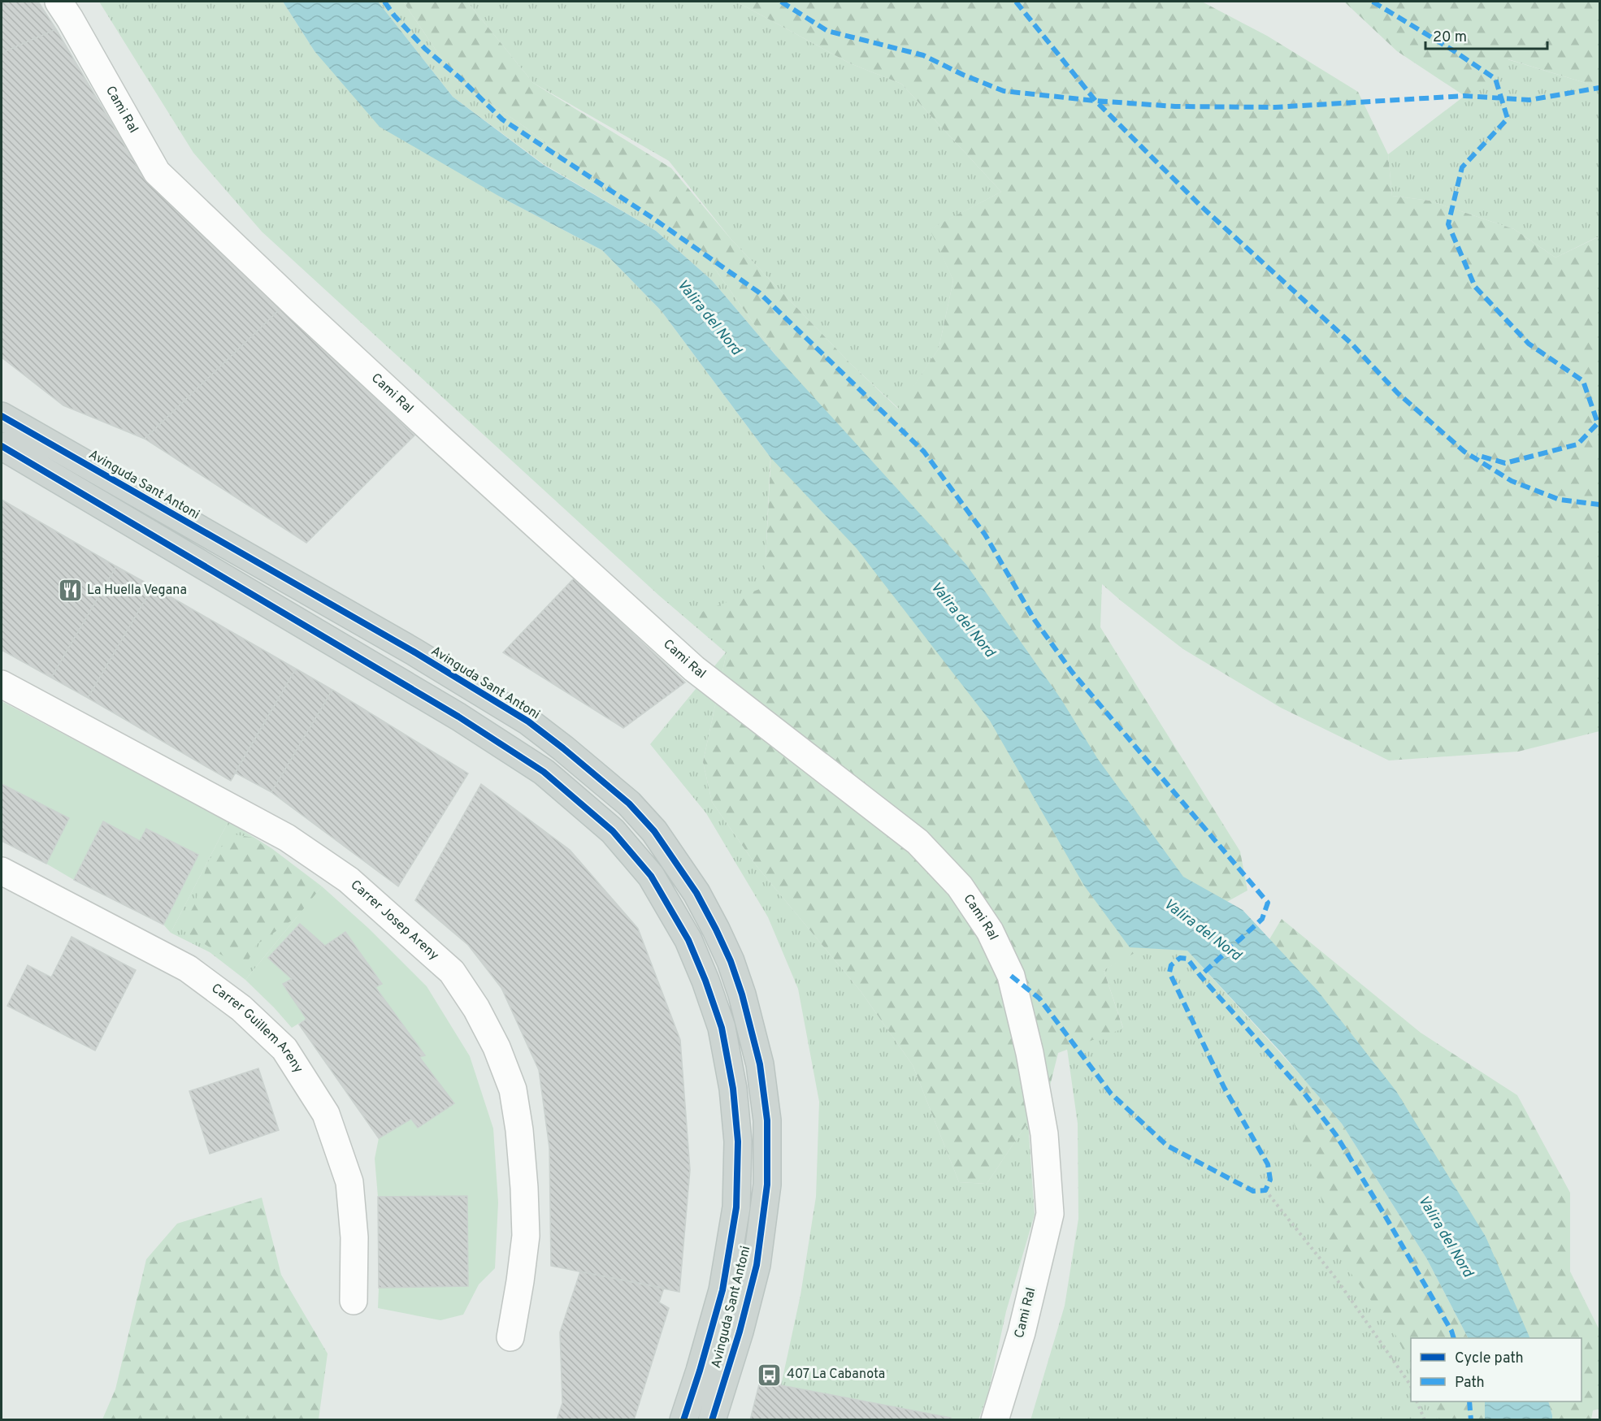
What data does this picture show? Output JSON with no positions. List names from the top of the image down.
{
  "streets": {
    "main road": ["Avinguda Sant Antoni"],
    "street": ["Cami Ral", "Carrer Josep Areny", "Carrer Guillem Areny"]
  },
  "water": ["Valira del Nord"],
  "places": {
    "restaurant": ["La Huella Vegana"],
    "bus stop": ["407 La Cabanota"]
  },
  "legend": ["Cycle path", "Path"],
  "scale_bar": "20 m"
}
